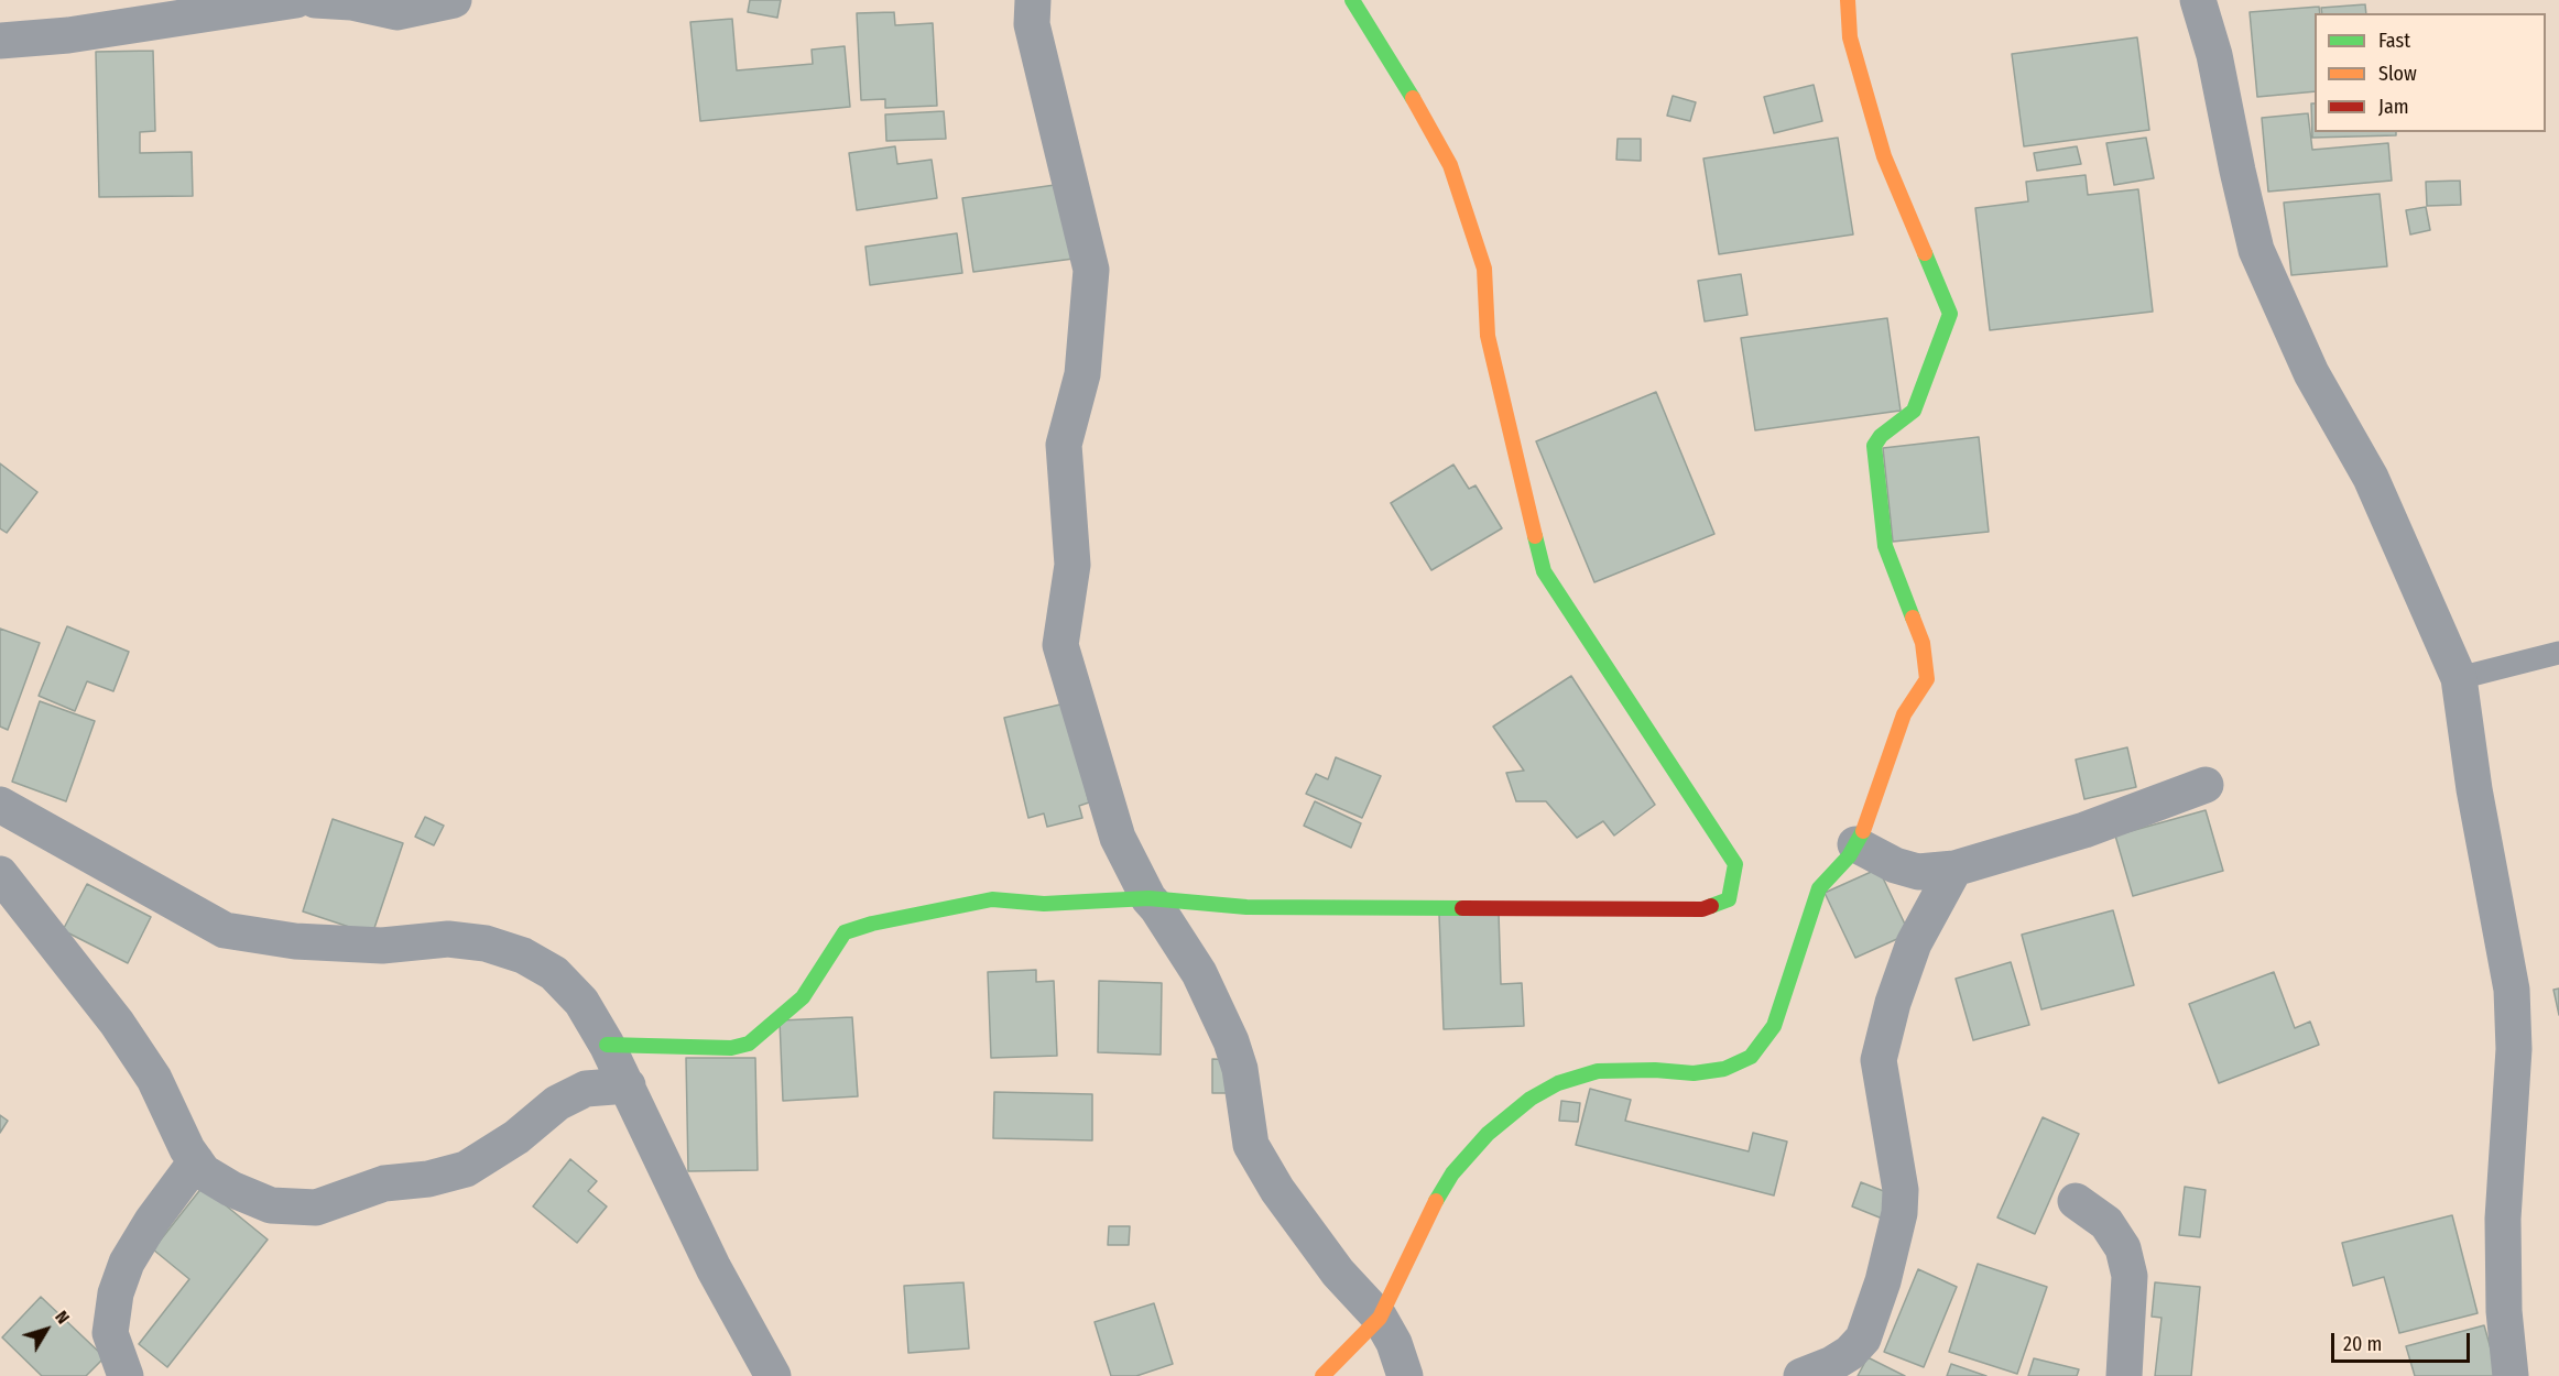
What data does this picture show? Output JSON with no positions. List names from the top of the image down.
{
  "legend": ["Fast", "Slow", "Jam"],
  "scale_bar": "20 m",
  "north": "top right"
}
